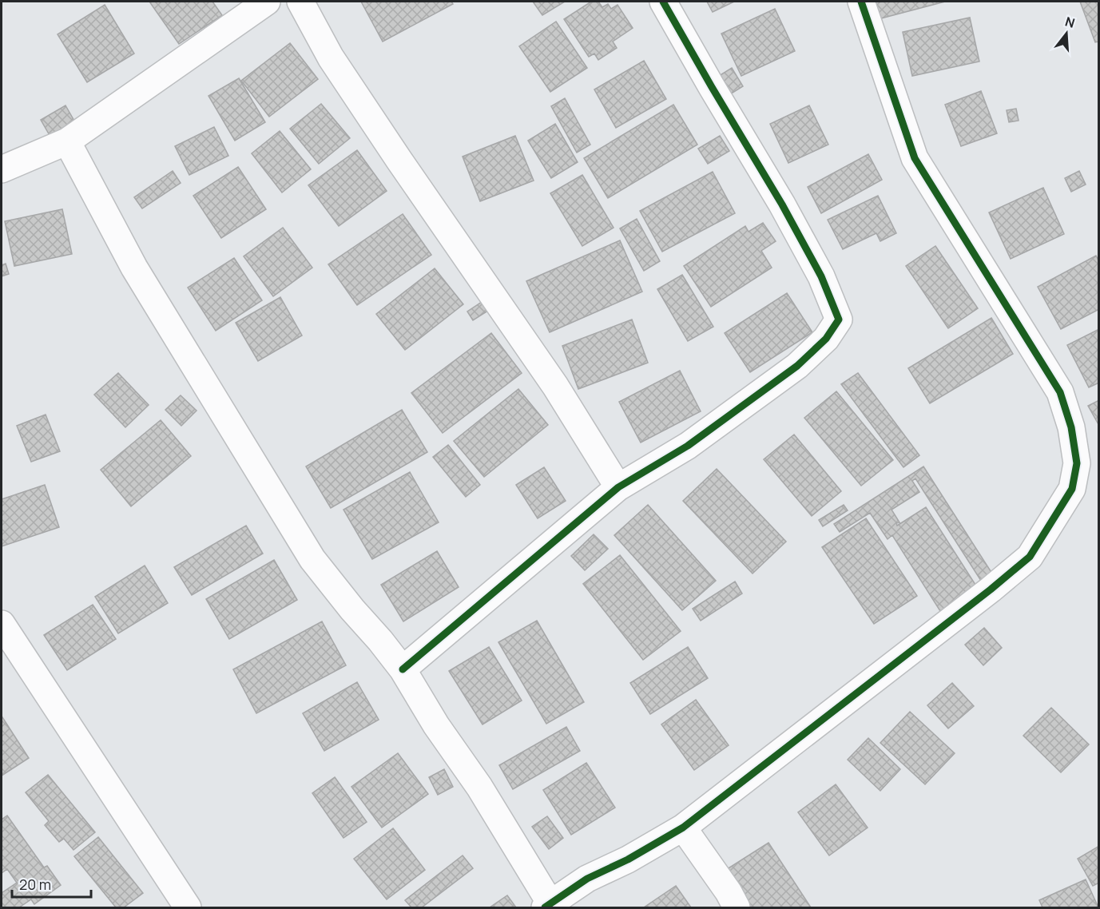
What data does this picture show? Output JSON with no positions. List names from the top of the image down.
{
  "scale_bar": "20 m",
  "north": "top"
}
